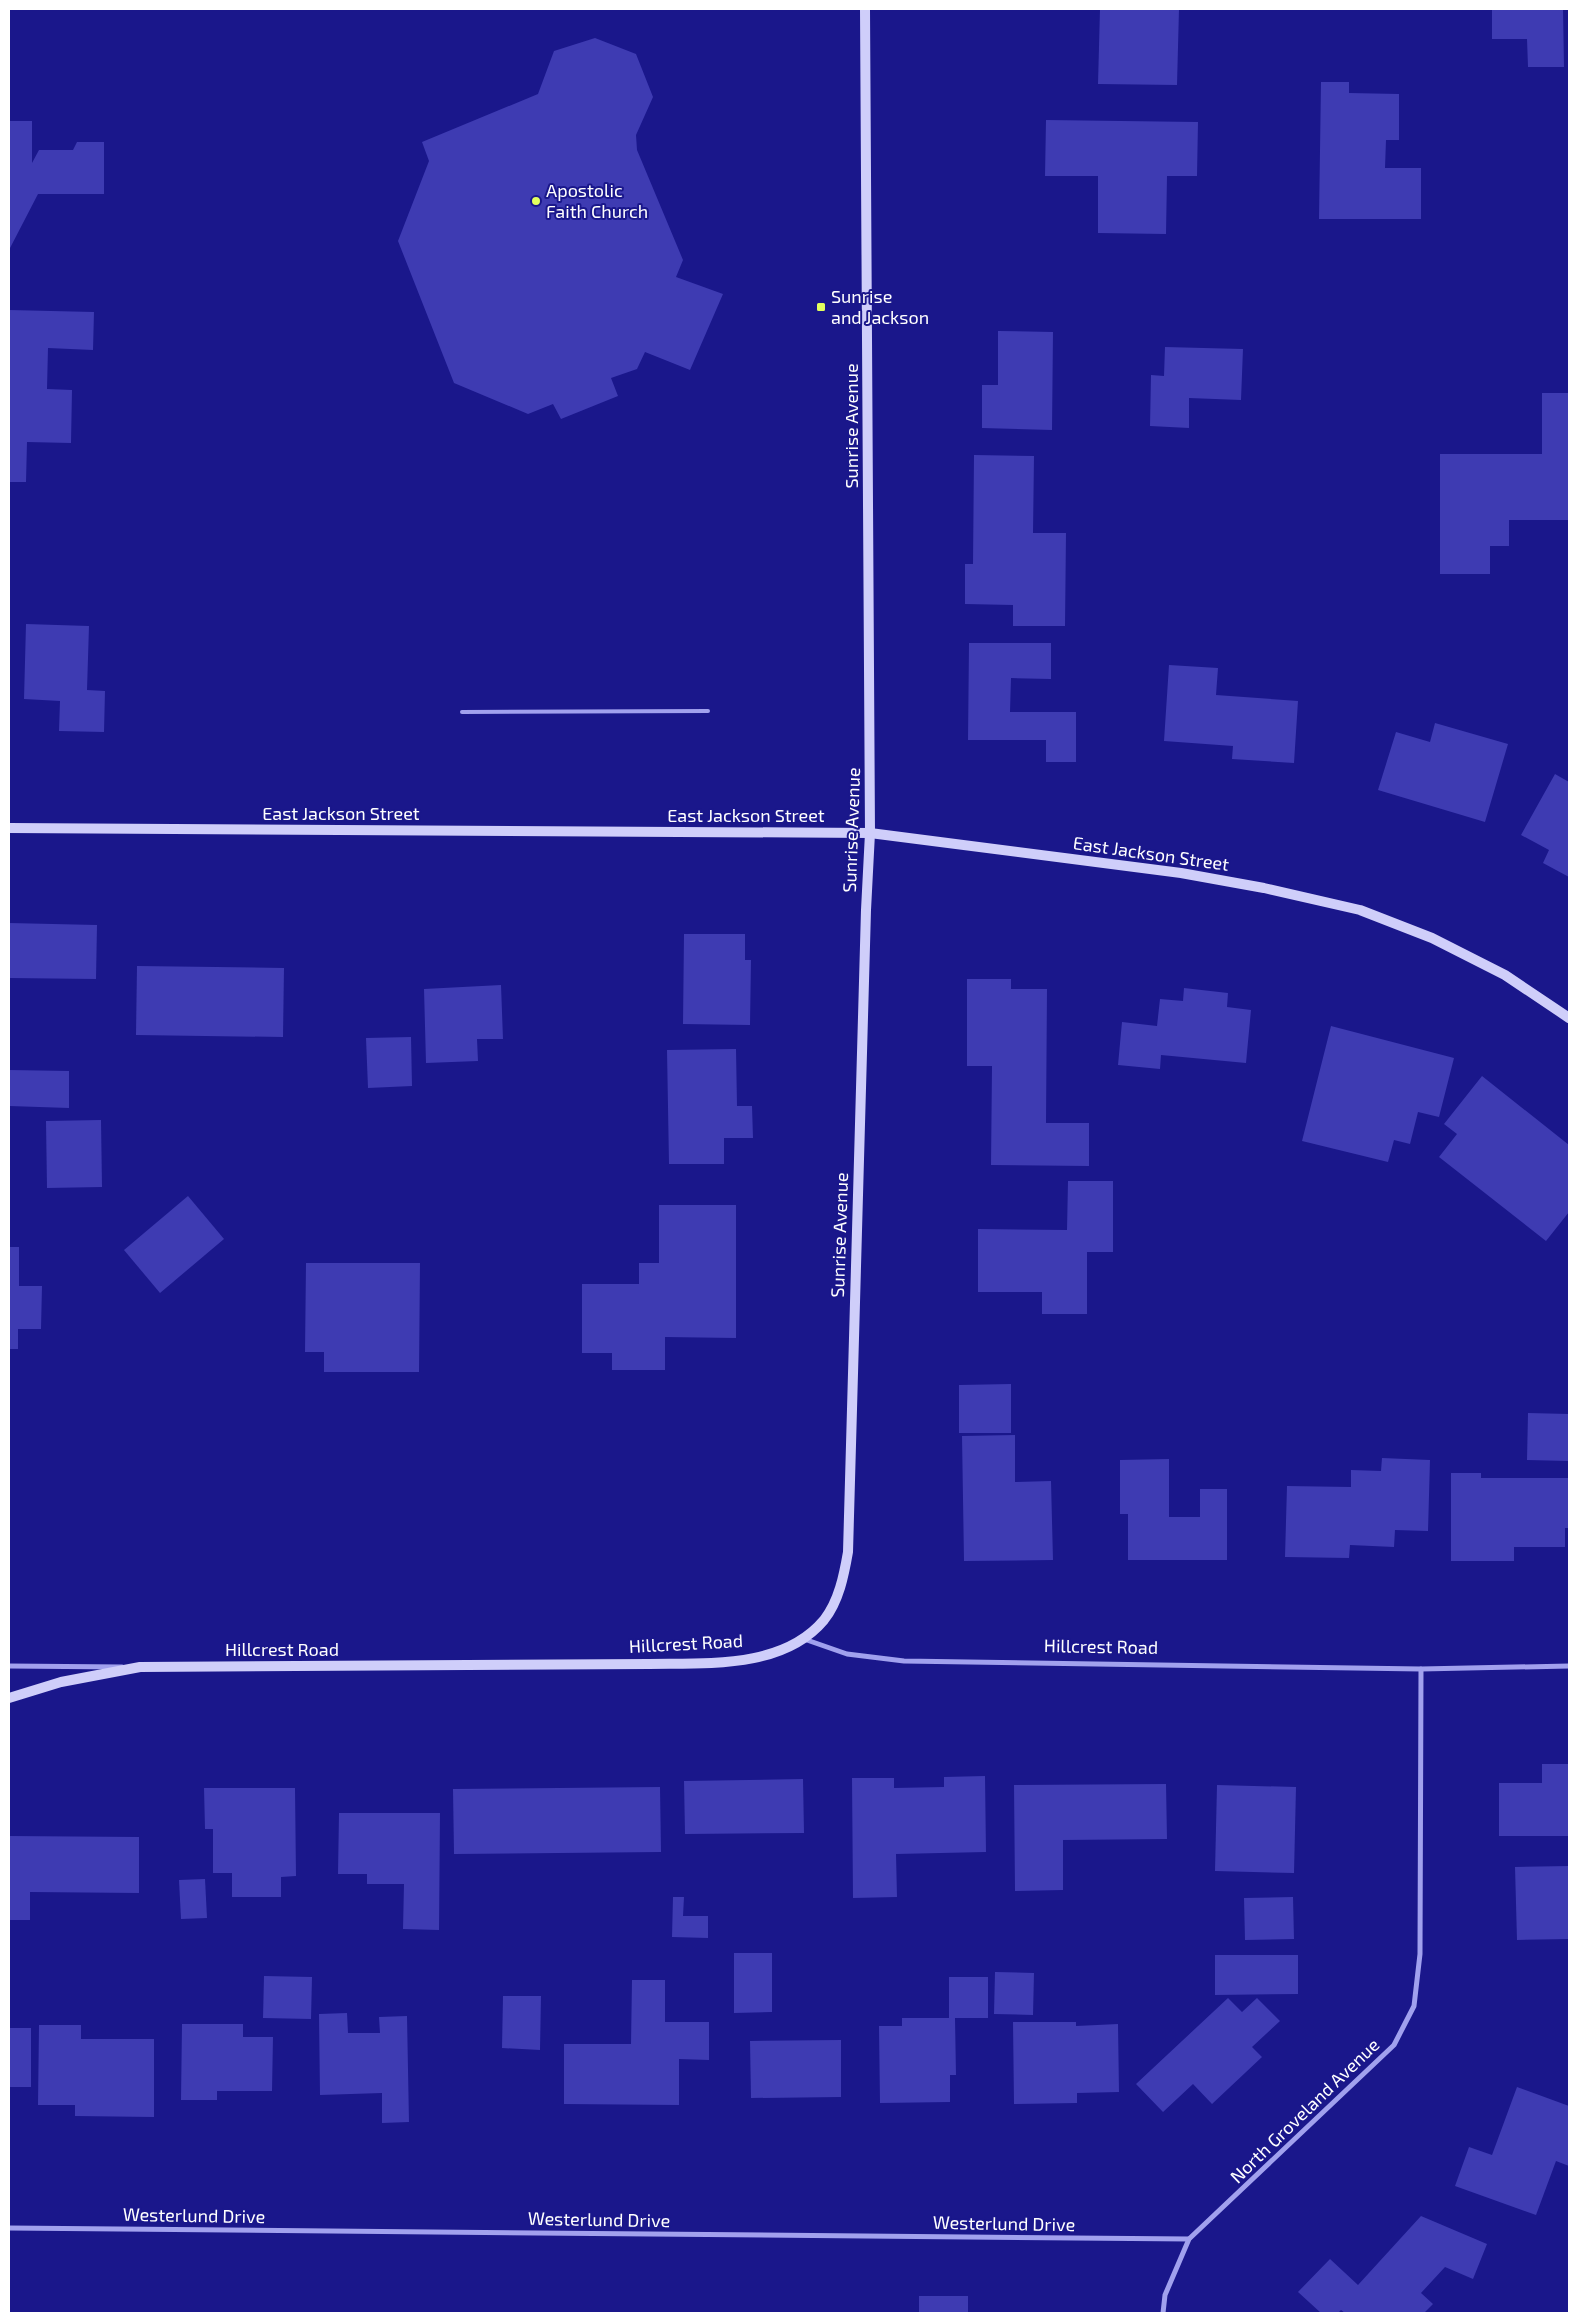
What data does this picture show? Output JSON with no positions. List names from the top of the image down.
{
  "streets": {
    "street": [
      "Sunrise Avenue",
      "East Jackson Street",
      "Hillcrest Road",
      "North Groveland Avenue",
      "Westerlund Drive"
    ]
  },
  "crossings": [
    ["Sunrise Avenue", "East Jackson Street"],
    ["Sunrise Avenue", "Hillcrest Road"],
    ["Hillcrest Road", "North Groveland Avenue"],
    ["North Groveland Avenue", "Westerlund Drive"]
  ],
  "places": {
    "other": ["Apostolic Faith Church"],
    "transit": ["Sunrise and Jackson"]
  }
}
